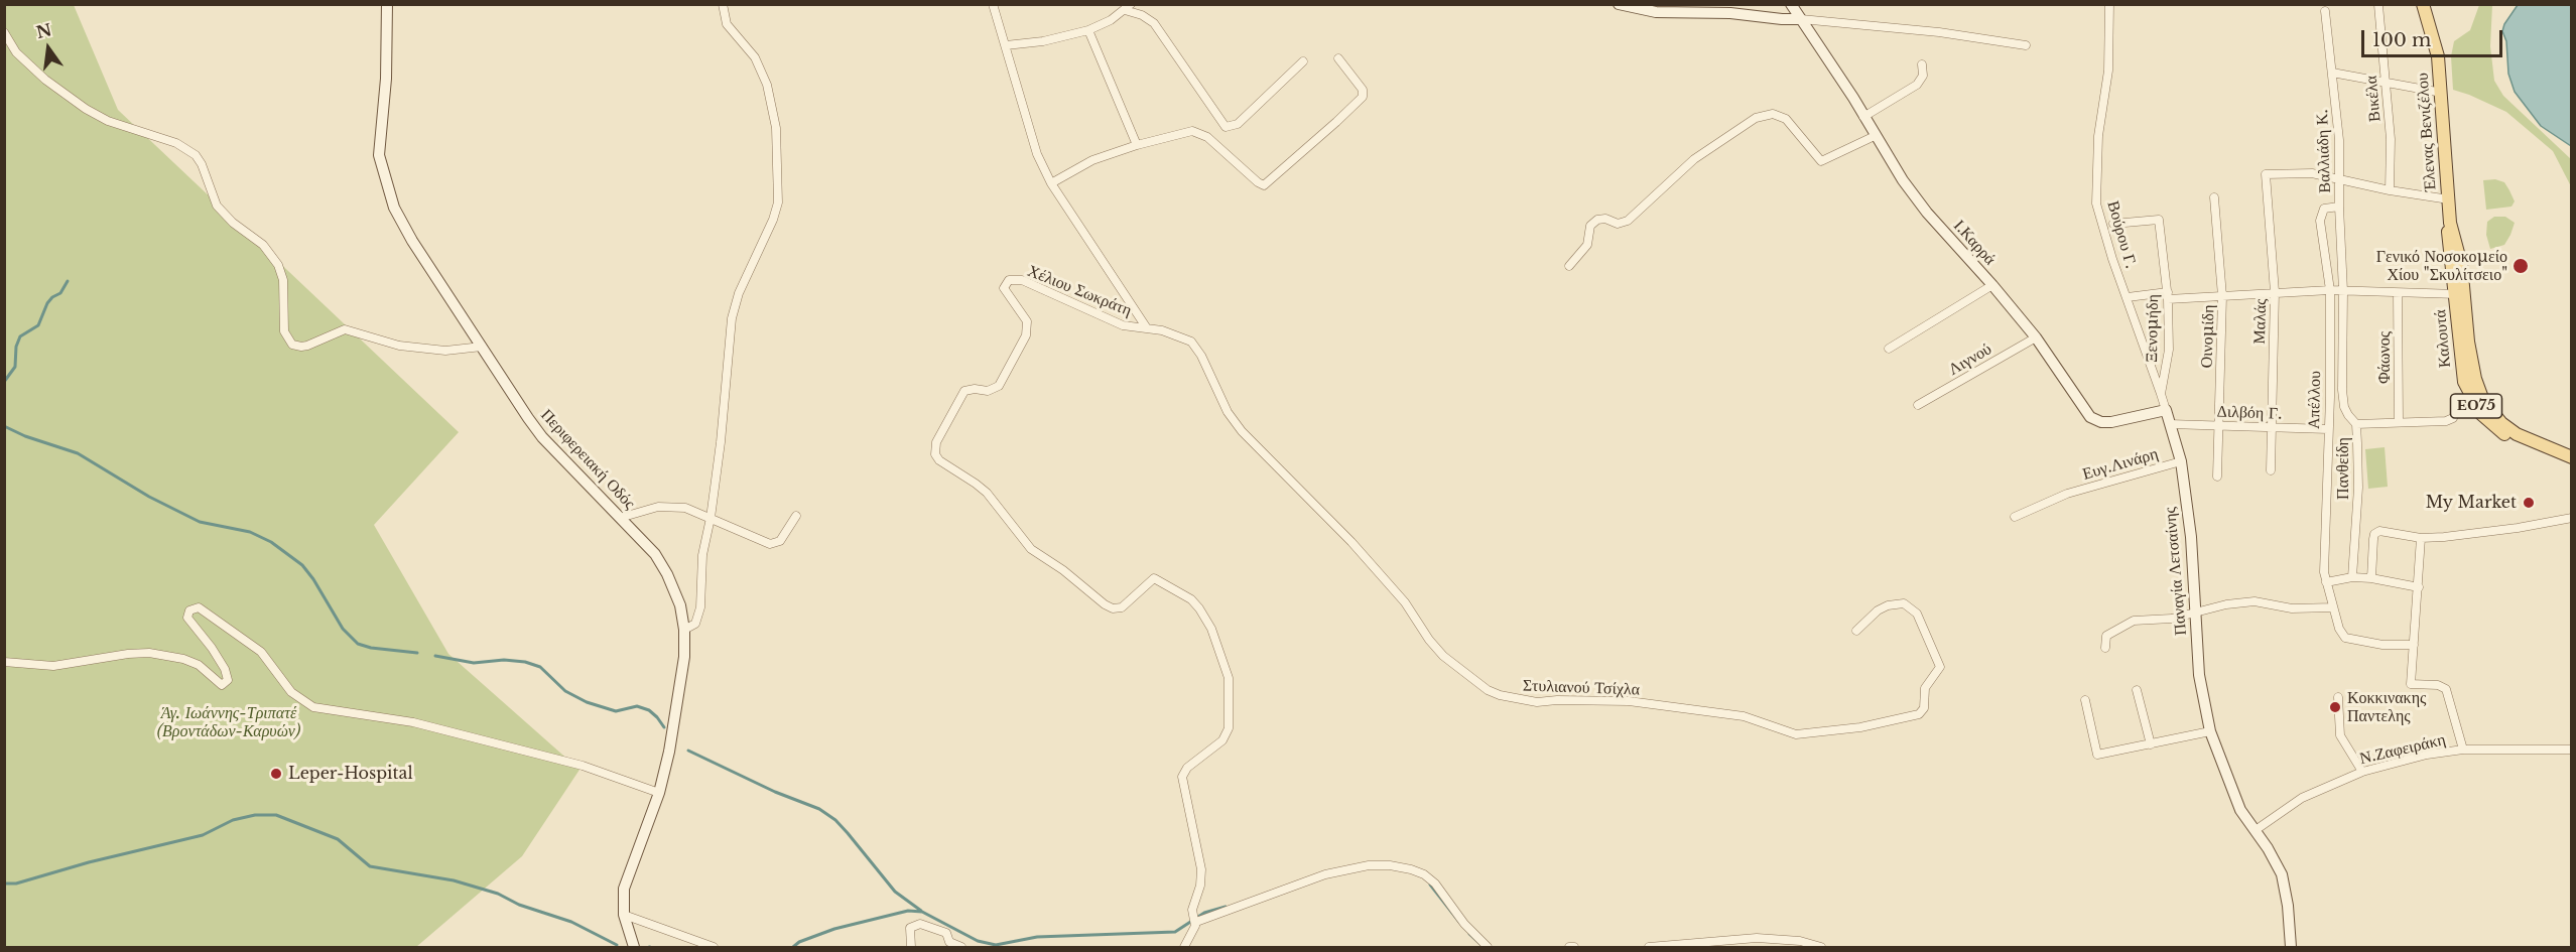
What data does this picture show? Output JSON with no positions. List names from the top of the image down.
{
  "streets": {
    "main road": [
      "Έλενας Βενιζέλου",
      "Ι.Καρρά",
      "Καλουτά",
      "ΕΟ75",
      "Περιφερειακή Οδός",
      "Παναγία Λετσαίνης"
    ],
    "street": [
      "Βικέλα",
      "Βαλλιάδη Κ.",
      "Βούρου Γ.",
      "Χέλιου Σωκράτη",
      "Μαλάς",
      "Ξενομήδη",
      "Οινομίδη",
      "Φάωνος",
      "Λιγνού",
      "Απέλλου",
      "Διλβόη Γ.",
      "Ευγ.Λινάρη",
      "Πανθείδη",
      "Στυλιανού Τσίχλα",
      "Ν.Ζαφειράκη"
    ]
  },
  "crossings": [
    ["Έλενας Βενιζέλου", "Καλουτά"],
    ["Βαλλιάδη Κ.", "Μαλάς"],
    ["Βαλλιάδη Κ.", "Απέλλου"],
    ["Βαλλιάδη Κ.", "Πανθείδη"],
    ["Βούρου Γ.", "Ξενομήδη"],
    ["Ι.Καρρά", "Ξενομήδη"],
    ["Ι.Καρρά", "Λιγνού"],
    ["Ι.Καρρά", "Παναγία Λετσαίνης"],
    ["Χέλιου Σωκράτη", "Στυλιανού Τσίχλα"],
    ["Μαλάς", "Διλβόη Γ."],
    ["Ξενομήδη", "Παναγία Λετσαίνης"],
    ["Οινομίδη", "Διλβόη Γ."],
    ["Απέλλου", "Διλβόη Γ."],
    ["Διλβόη Γ.", "Παναγία Λετσαίνης"],
    ["Ευγ.Λινάρη", "Παναγία Λετσαίνης"],
    ["Παναγία Λετσαίνης", "Ν.Ζαφειράκη"]
  ],
  "parks": ["Άγ. Ιωάννης-Τριπατέ (Βροντάδων-Καρυών)"],
  "places": [
    "Γενικό Νοσοκομείο Χίου \"Σκυλίτσειο\"",
    "My Market",
    "Κοκκινακης Παντελης",
    "Leper-Hospital"
  ],
  "scale_bar": "100 m",
  "north": "top"
}
